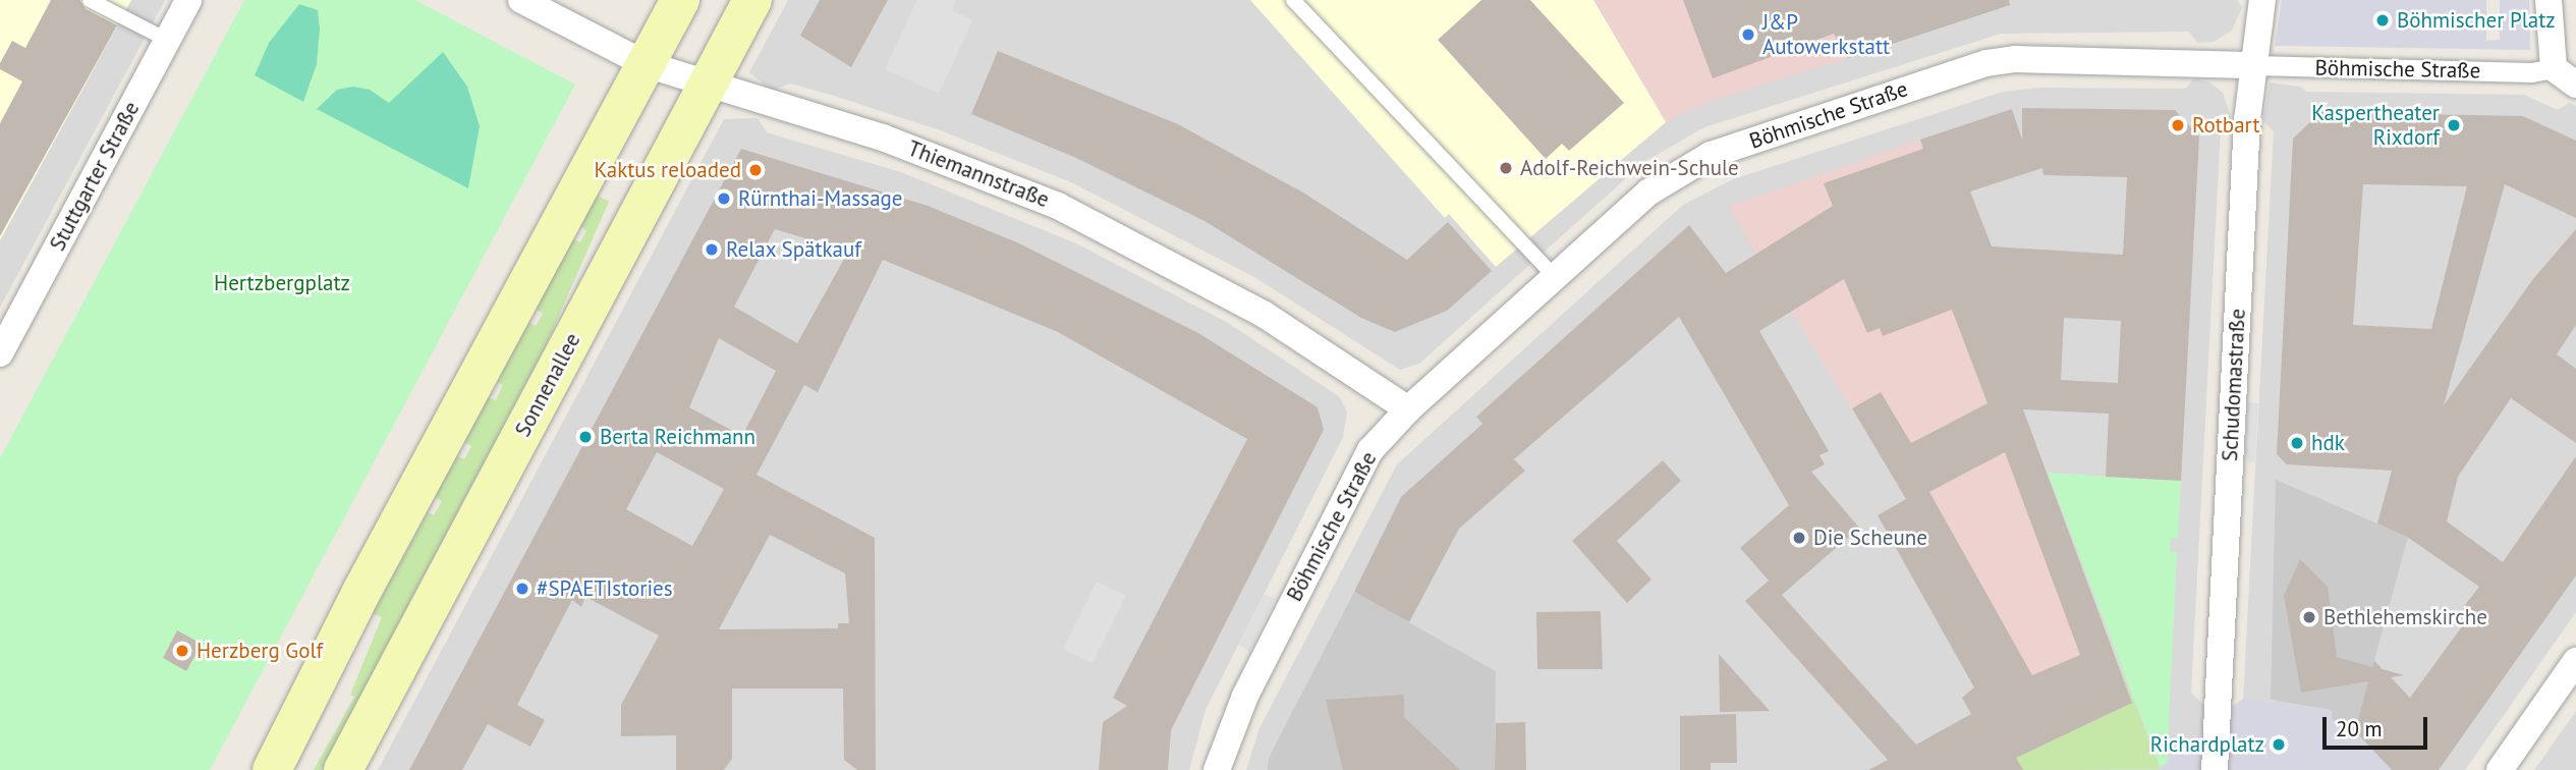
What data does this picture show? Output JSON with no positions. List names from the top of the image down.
{
  "streets": {
    "main road": ["Sonnenallee"],
    "street": [
      "Böhmische Straße",
      "Thiemannstraße",
      "Stuttgarter Straße",
      "Schudomastraße"
    ]
  },
  "crossings": [
    ["Böhmische Straße", "Thiemannstraße"],
    ["Böhmische Straße", "Schudomastraße"],
    ["Thiemannstraße", "Sonnenallee"]
  ],
  "parks": ["Hertzbergplatz"],
  "places": [
    "Böhmischer Platz",
    "J&P Autowerkstatt",
    "Rotbart",
    "Kaspertheater Rixdorf",
    "Adolf-Reichwein-Schule",
    "Kaktus reloaded",
    "Rürnthai-Massage",
    "Relax Spätkauf",
    "Berta Reichmann",
    "hdk",
    "Die Scheune",
    "#SPAETIstories",
    "Bethlehemskirche",
    "Herzberg Golf",
    "Richardplatz"
  ],
  "scale_bar": "20 m"
}
